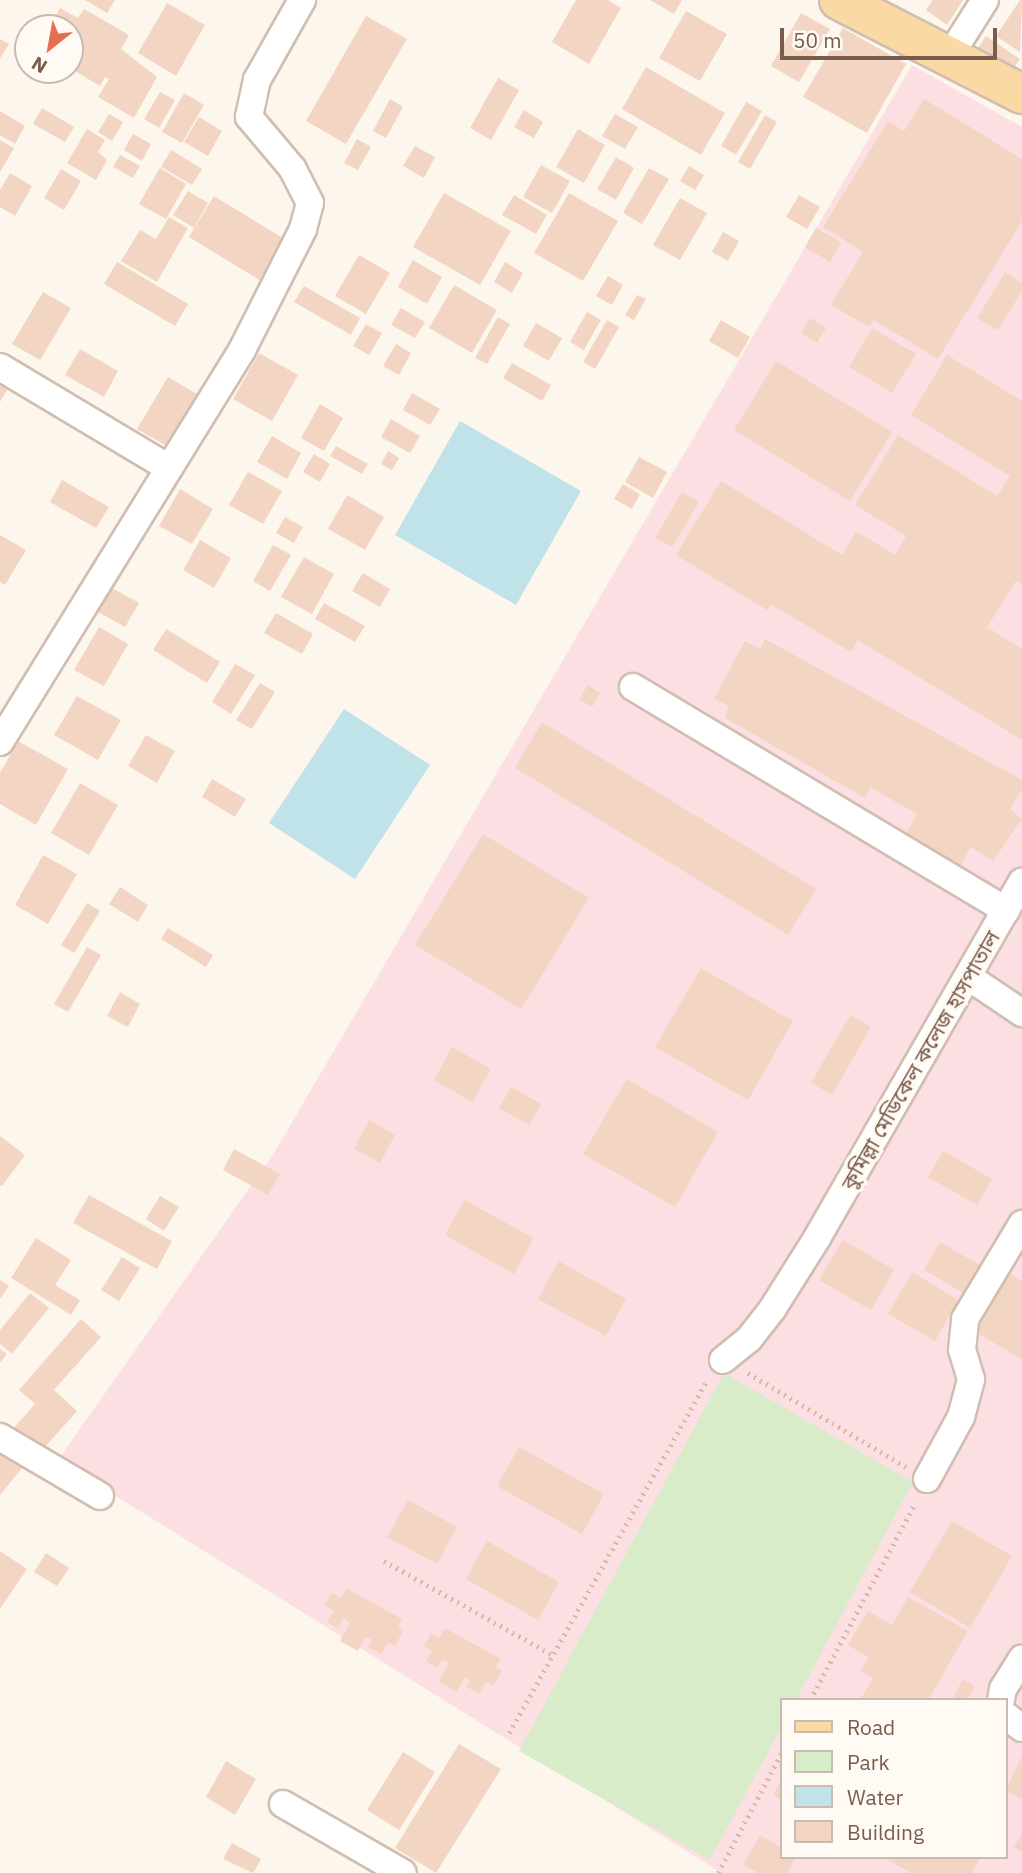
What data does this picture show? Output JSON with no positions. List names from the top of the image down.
{
  "streets": {
    "street": ["কুমিল্লা মেডিকেল কলেজ হাসপাতাল"]
  },
  "legend": [
    "Road",
    "Park",
    "Water",
    "Building"
  ],
  "scale_bar": "50 m",
  "north": "bottom left"
}
